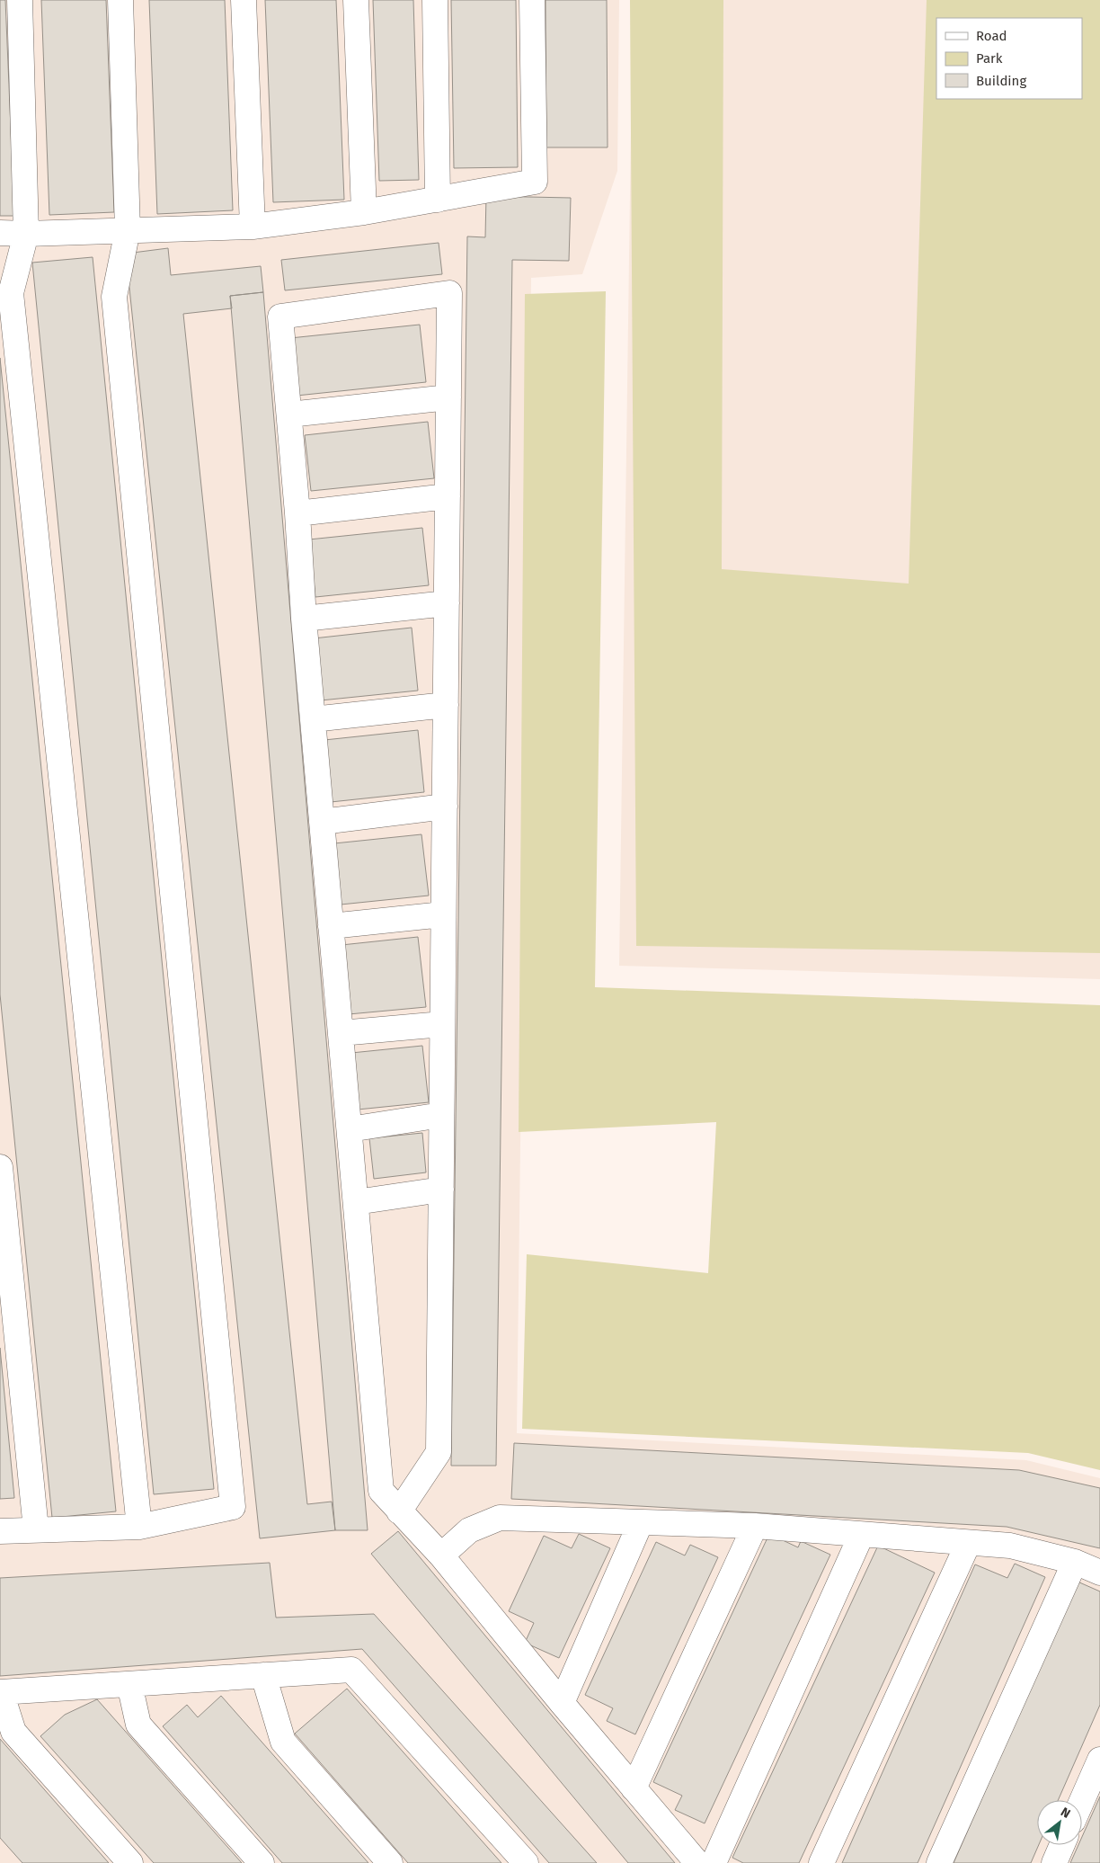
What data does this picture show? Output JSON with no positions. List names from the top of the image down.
{
  "legend": ["Road", "Park", "Building"],
  "north": "top right"
}
